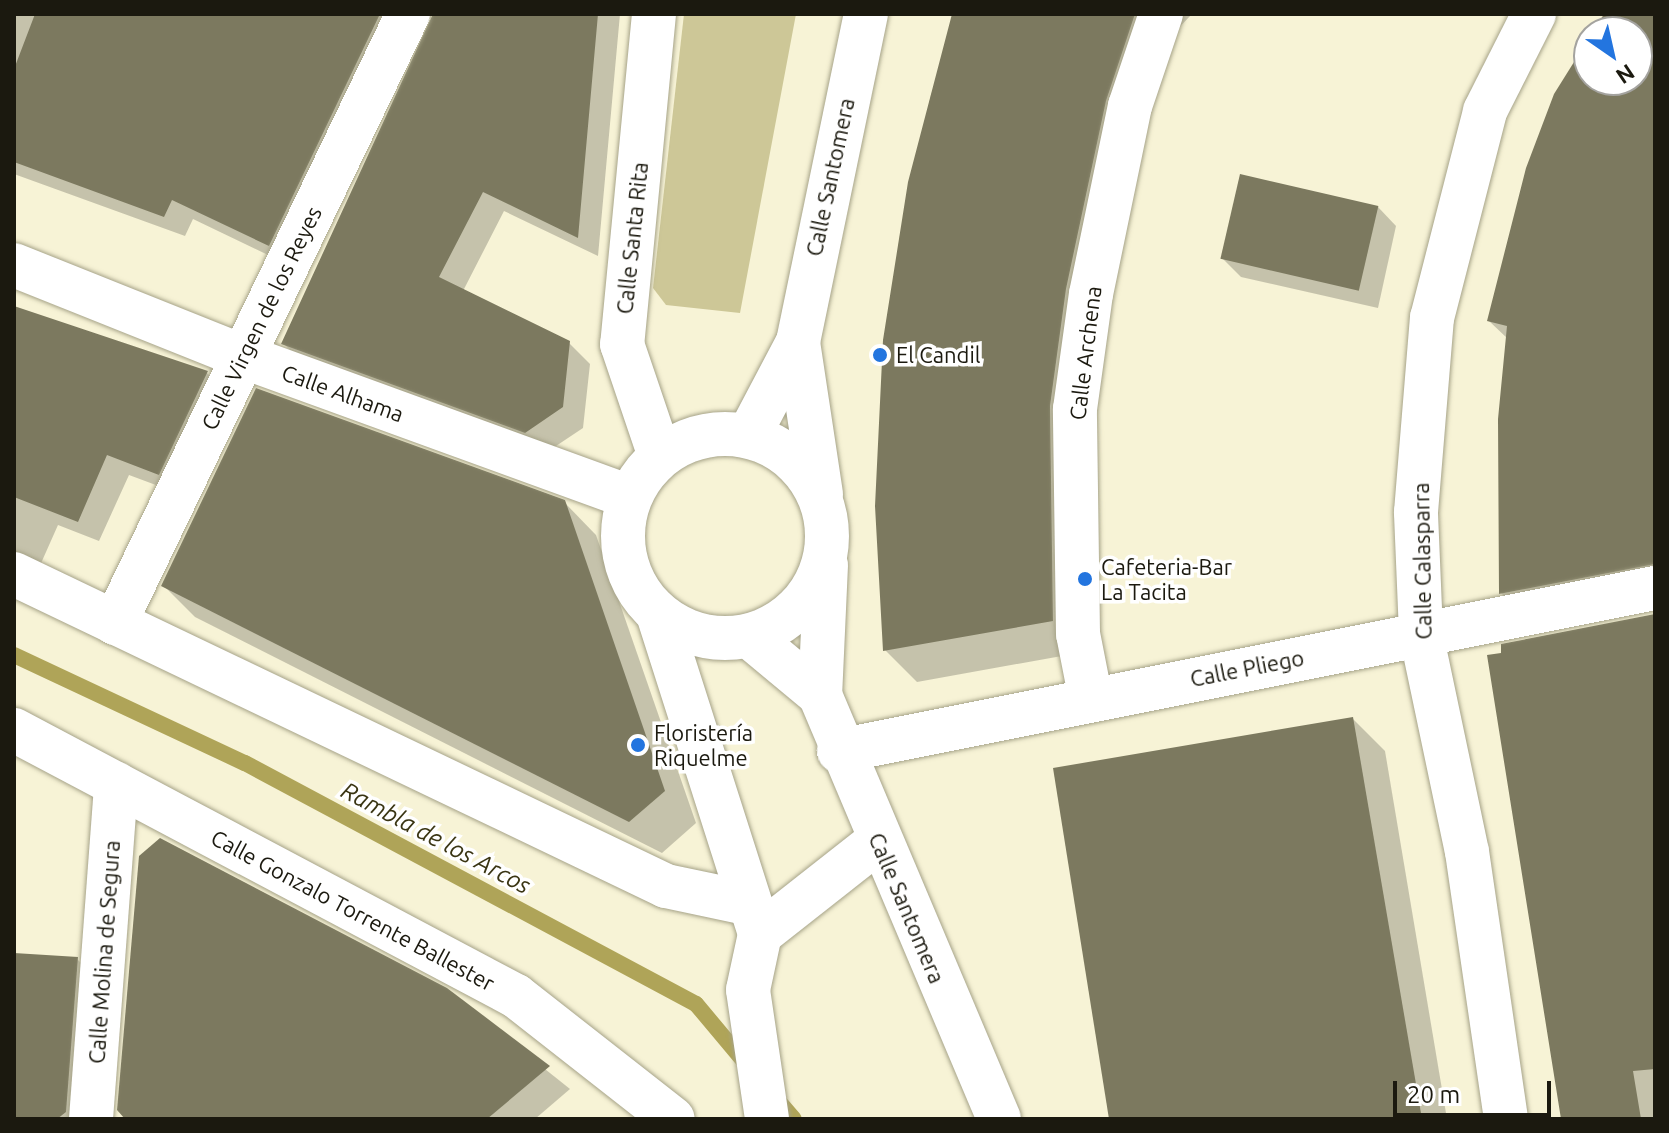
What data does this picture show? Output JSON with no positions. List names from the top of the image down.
{
  "streets": {
    "street": [
      "Calle Santomera",
      "Calle Santa Rita",
      "Calle Virgen de los Reyes",
      "Calle Archena",
      "Calle Alhama",
      "Calle Calasparra",
      "Calle Pliego",
      "Calle Gonzalo Torrente Ballester",
      "Calle Molina de Segura"
    ]
  },
  "crossings": [
    ["Calle Santomera", "Calle Santa Rita"],
    ["Calle Santomera", "Calle Alhama"],
    ["Calle Santomera", "Calle Pliego"],
    ["Calle Santa Rita", "Calle Alhama"],
    ["Calle Virgen de los Reyes", "Calle Alhama"],
    ["Calle Archena", "Calle Pliego"],
    ["Calle Calasparra", "Calle Pliego"],
    ["Calle Gonzalo Torrente Ballester", "Calle Molina de Segura"]
  ],
  "water": ["Rambla de los Arcos"],
  "places": ["El Candil", "Cafeteria-Bar La Tacita", "Floristería Riquelme"],
  "scale_bar": "20 m",
  "north": "bottom right"
}
